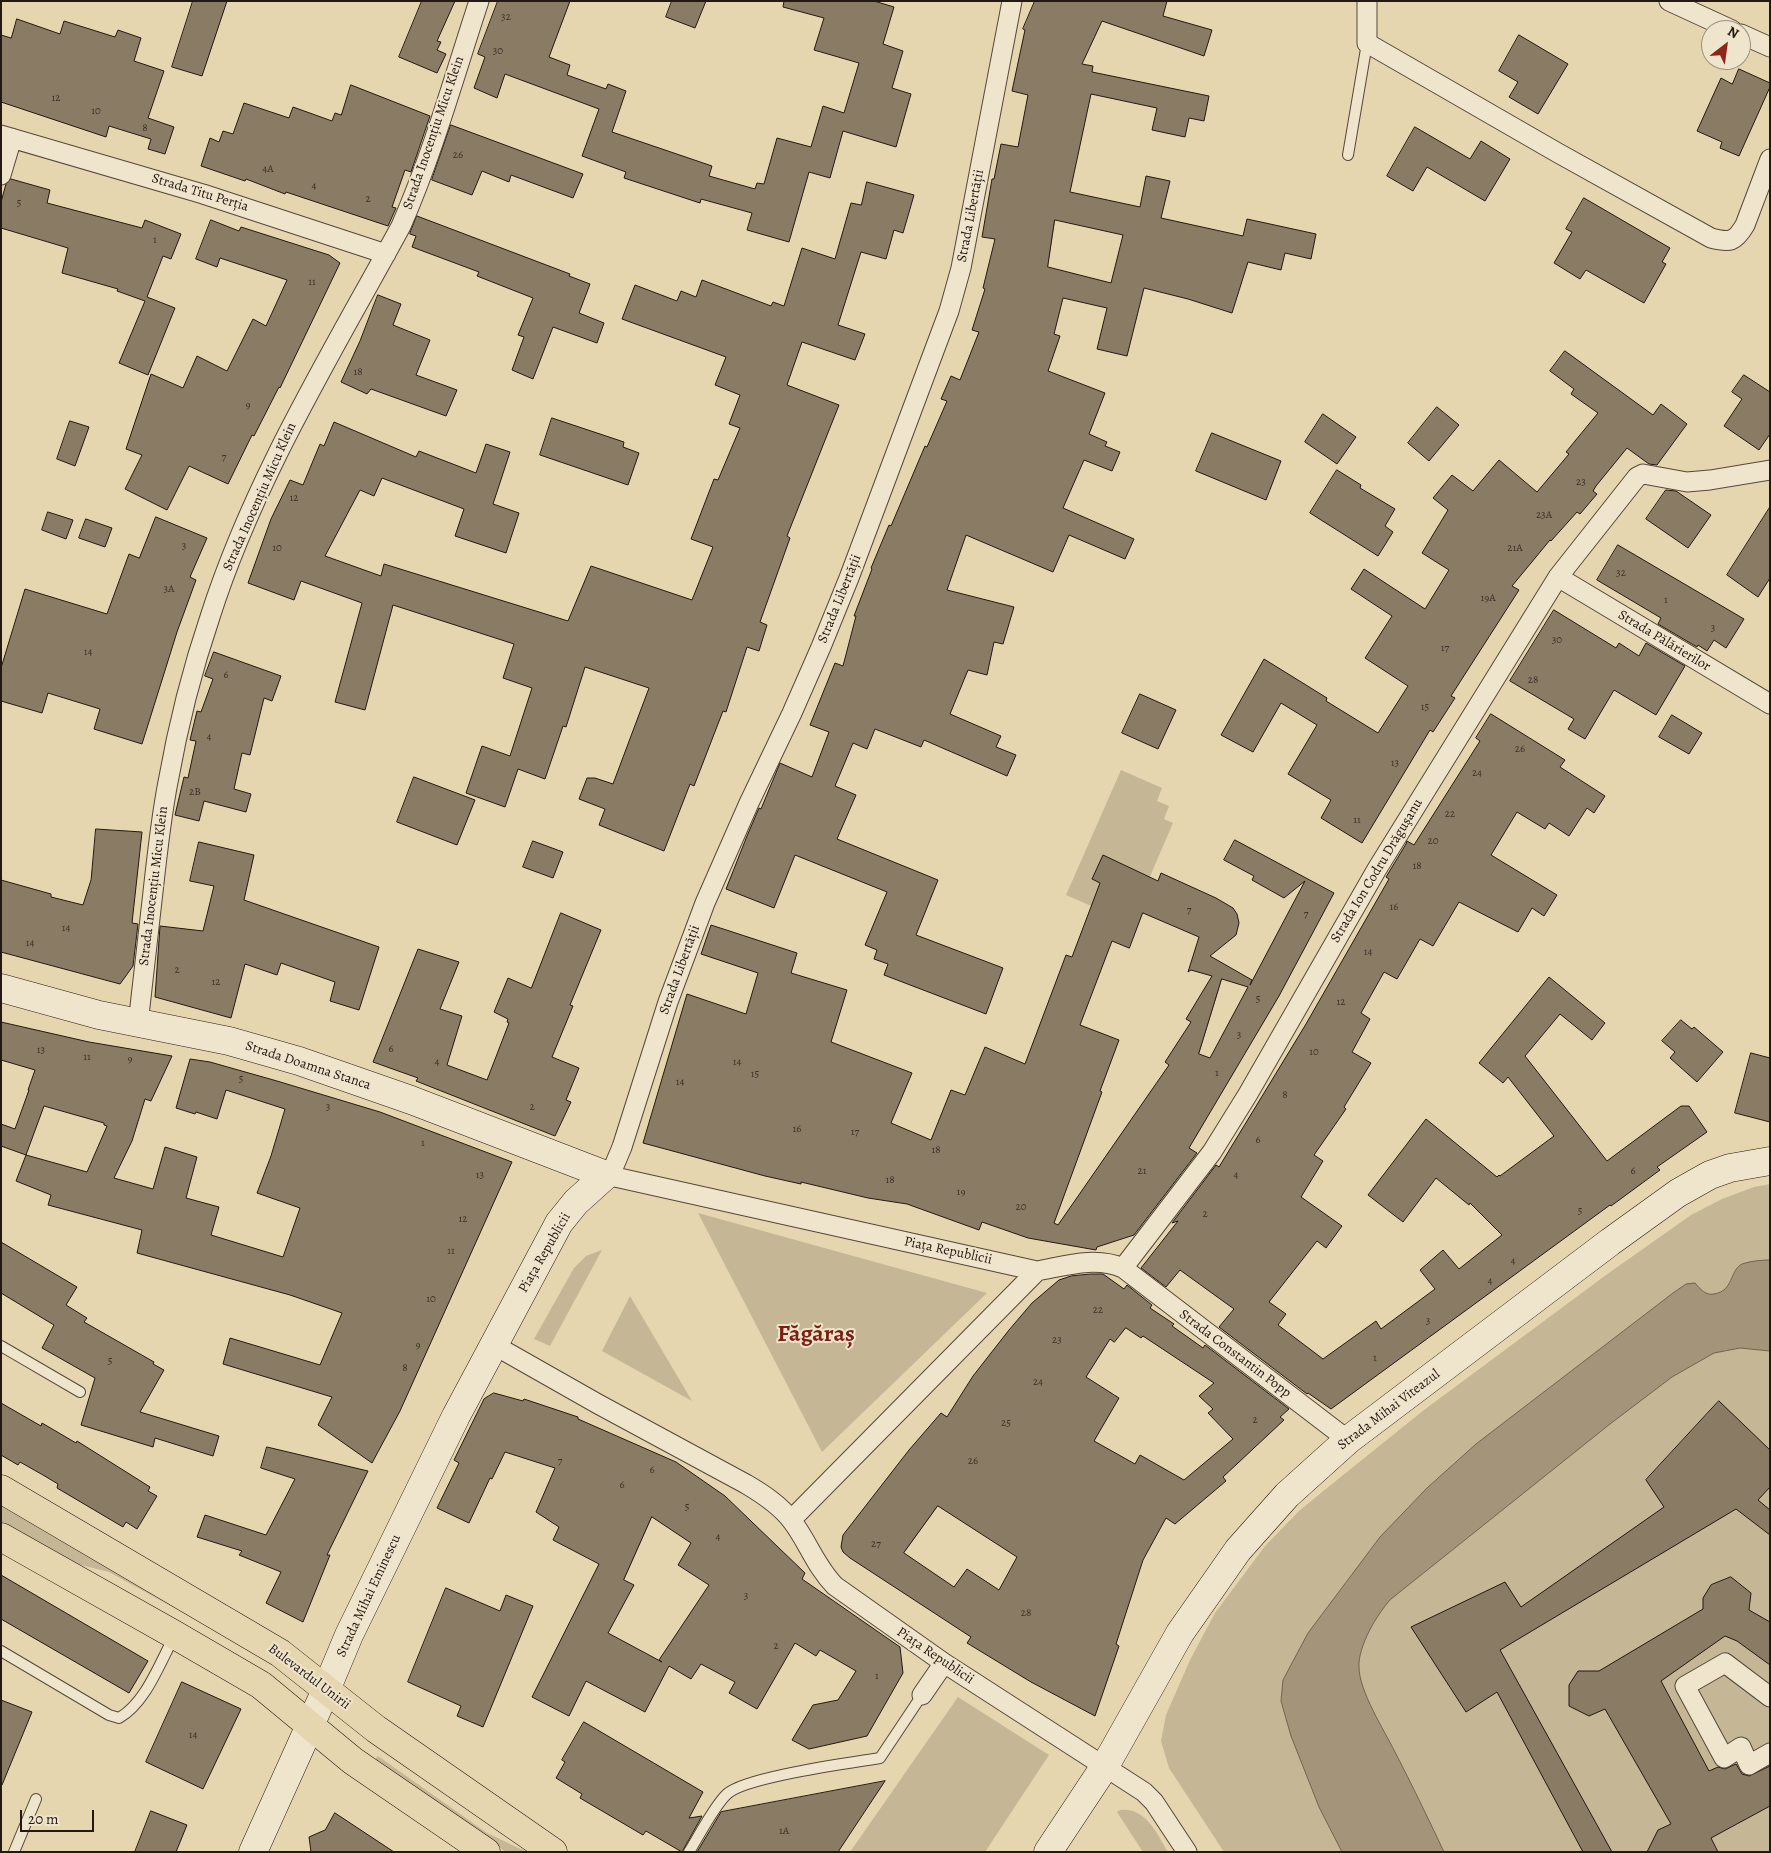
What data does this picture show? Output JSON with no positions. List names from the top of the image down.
{
  "streets": {
    "main road": ["Bulevardul Unirii"],
    "street": [
      "Strada Inocențiu Micu Klein",
      "Strada Titu Perția",
      "Strada Libertății",
      "Strada Pălărierilor",
      "Strada Ion Codru Drăguşanu",
      "Strada Doamna Stanca",
      "Piața Republicii",
      "Strada Constantin Popp",
      "Strada Mihai Viteazul",
      "Strada Mihai Eminescu"
    ]
  },
  "crossings": [
    ["Strada Inocențiu Micu Klein", "Strada Titu Perția"],
    ["Strada Inocențiu Micu Klein", "Strada Doamna Stanca"],
    ["Strada Libertății", "Strada Doamna Stanca"],
    ["Strada Libertății", "Piața Republicii"],
    ["Strada Pălărierilor", "Strada Ion Codru Drăguşanu"],
    ["Strada Ion Codru Drăguşanu", "Piața Republicii"],
    ["Strada Ion Codru Drăguşanu", "Strada Constantin Popp"],
    ["Strada Doamna Stanca", "Piața Republicii"],
    ["Piața Republicii", "Strada Constantin Popp"],
    ["Piața Republicii", "Strada Mihai Viteazul"],
    ["Piața Republicii", "Strada Mihai Eminescu"],
    ["Strada Constantin Popp", "Strada Mihai Viteazul"],
    ["Strada Mihai Eminescu", "Bulevardul Unirii"]
  ],
  "districts": ["Făgăraș"],
  "house_numbers": [
    "32",
    "30",
    "12",
    "10",
    "8",
    "26",
    "4A",
    "4",
    "2",
    "5",
    "1",
    "11",
    "18",
    "9",
    "7",
    "23",
    "12",
    "23A",
    "3",
    "10",
    "21A",
    "32",
    "3A",
    "19A",
    "1",
    "3",
    "30",
    "17",
    "14",
    "6",
    "28",
    "15",
    "4",
    "26",
    "13",
    "24",
    "2B",
    "22",
    "11",
    "20",
    "18",
    "16",
    "7",
    "7",
    "14",
    "14",
    "14",
    "2",
    "12",
    "5",
    "12",
    "3",
    "6",
    "13",
    "10",
    "11",
    "9",
    "4",
    "14",
    "1",
    "15",
    "5",
    "14",
    "8",
    "3",
    "2",
    "16",
    "17",
    "6",
    "1",
    "18",
    "21",
    "6",
    "13",
    "4",
    "18",
    "19",
    "20",
    "5",
    "2",
    "12",
    "11",
    "4",
    "4",
    "10",
    "22",
    "3",
    "23",
    "9",
    "1",
    "5",
    "8",
    "24",
    "2",
    "25",
    "7",
    "26",
    "6",
    "6",
    "5",
    "4",
    "27",
    "3",
    "28",
    "2",
    "1",
    "14",
    "1A"
  ],
  "scale_bar": "20 m",
  "north": "top right"
}
